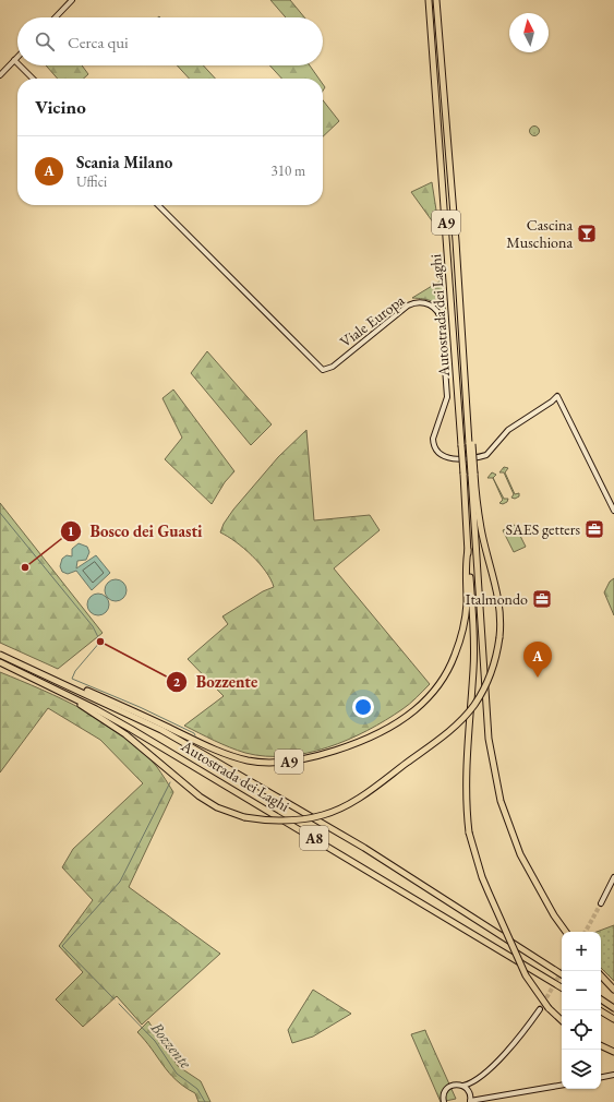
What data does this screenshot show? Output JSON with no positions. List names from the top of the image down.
{
  "streets": {
    "highway": ["A9", "Autostrada dei Laghi", "A8"],
    "street": ["Viale Europa"]
  },
  "crossings": [
    ["A9", "Autostrada dei Laghi"]
  ],
  "water": ["Bozzente"],
  "places": {
    "bar": ["Cascina Muschiona"],
    "office": ["SAES getters", "Italmondo"],
    "other": ["Bosco dei Guasti", "Bozzente"]
  },
  "north": "top",
  "page": {
    "search": "Cerca qui",
    "heading": "Vicino",
    "list": [
      {
        "mark": "A",
        "name": "Scania Milano",
        "note": "Uffici",
        "value": "310 m"
      }
    ],
    "pins": "A",
    "map_buttons": ["+", "−"]
  }
}
